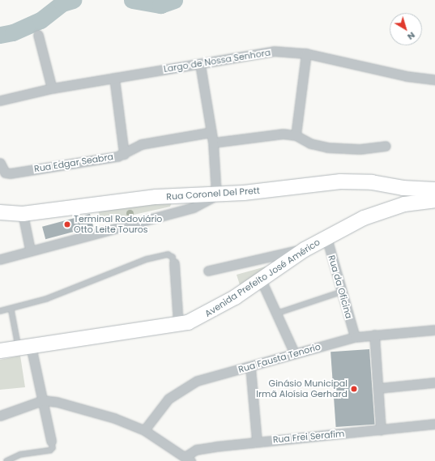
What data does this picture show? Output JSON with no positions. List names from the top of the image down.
{
  "streets": {
    "main road": ["Rua Coronel Del Prett", "Avenida Prefeito José Américo"],
    "street": [
      "Largo de Nossa Senhora",
      "Rua Edgar Seabra",
      "Rua da Oficina",
      "Rua Fausta Tenorio",
      "Rua Frei Serafim"
    ]
  },
  "crossings": [
    ["Avenida Prefeito José Américo", "Rua da Oficina"],
    ["Rua da Oficina", "Rua Fausta Tenorio"]
  ],
  "places": ["Terminal Rodoviário Otto Leite Touros", "Ginásio Municipal Irmã Aloísia Gerhard"],
  "north": "bottom right"
}
